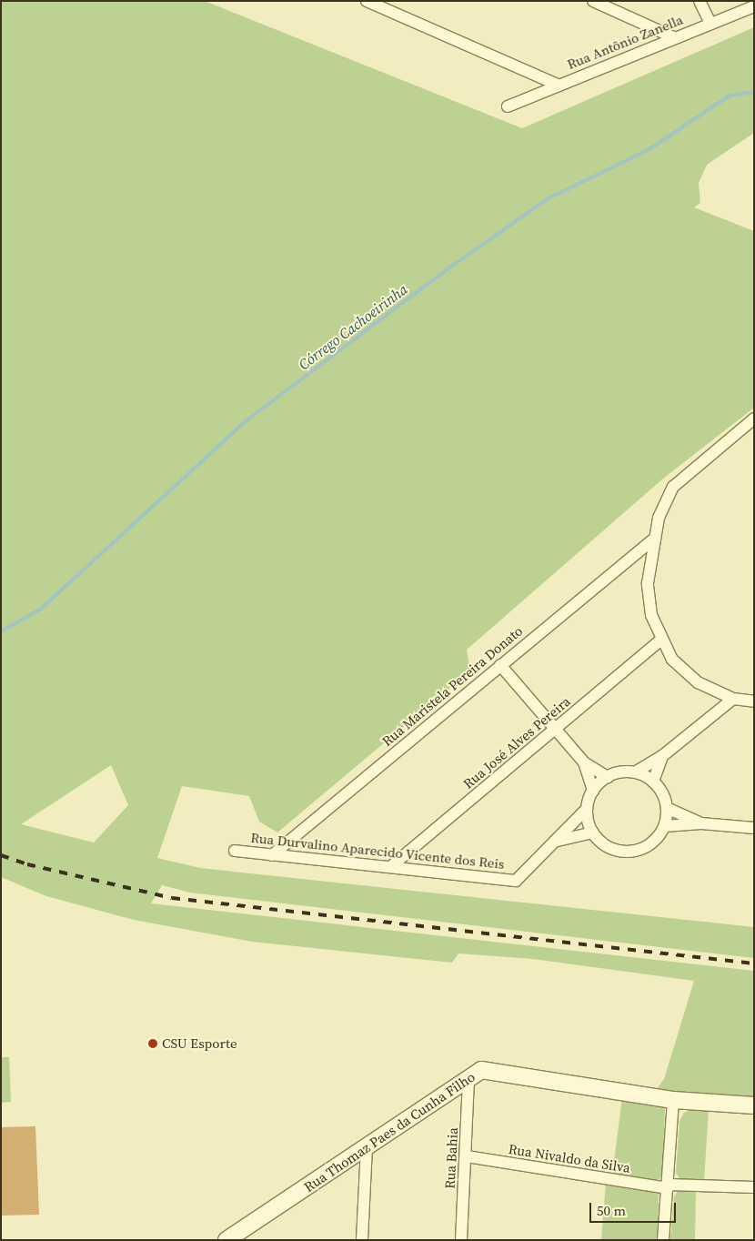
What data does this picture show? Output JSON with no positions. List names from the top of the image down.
{
  "streets": {
    "street": [
      "Rua Antônio Zanella",
      "Rua Maristela Pereira Donato",
      "Rua José Alves Pereira",
      "Rua Durvalino Aparecido Vicente dos Reis",
      "Rua Thomaz Paes da Cunha Filho",
      "Rua Bahia",
      "Rua Nivaldo da Silva"
    ]
  },
  "crossings": [
    ["Rua Maristela Pereira Donato", "Rua Durvalino Aparecido Vicente dos Reis"],
    ["Rua José Alves Pereira", "Rua Durvalino Aparecido Vicente dos Reis"],
    ["Rua Thomaz Paes da Cunha Filho", "Rua Bahia"],
    ["Rua Bahia", "Rua Nivaldo da Silva"]
  ],
  "water": ["Córrego Cachoeirinha"],
  "places": ["CSU Esporte"],
  "scale_bar": "50 m"
}
